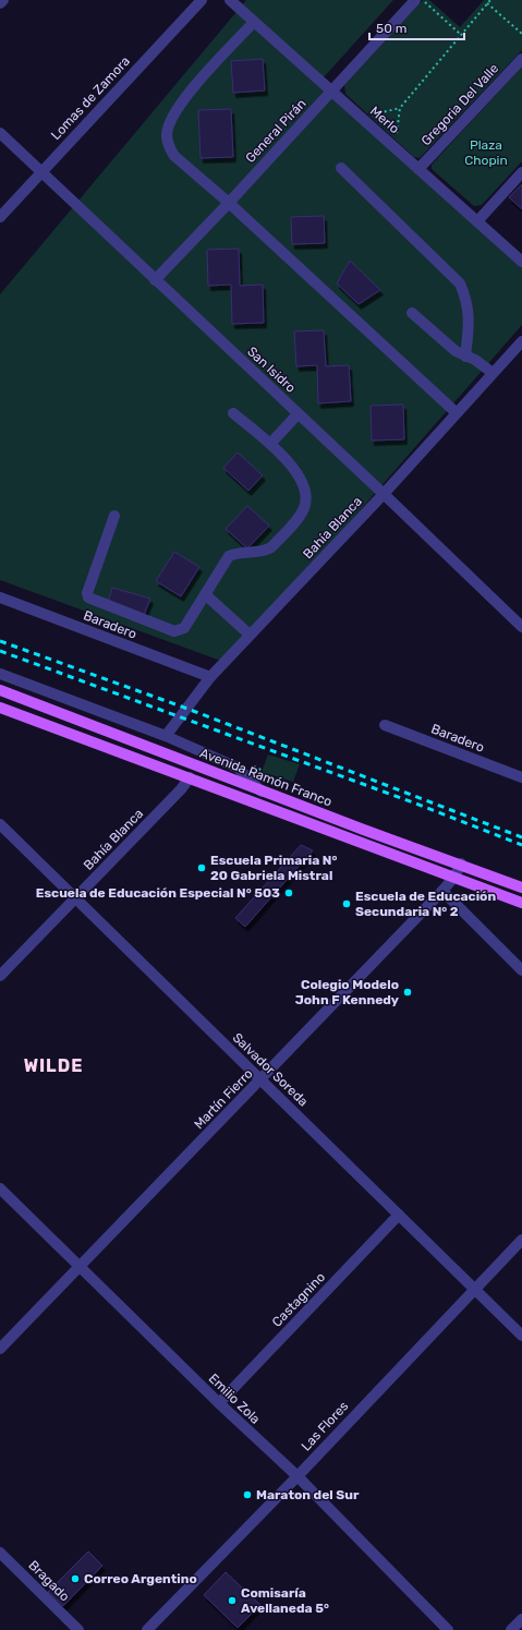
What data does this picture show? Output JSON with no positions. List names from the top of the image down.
{
  "streets": {
    "main road": ["Avenida Ramón Franco"],
    "street": [
      "Lomas de Zamora",
      "Gregoria Del Valle",
      "Merlo",
      "General Pirán",
      "San Isidro",
      "Bahía Blanca",
      "Baradero",
      "Salvador Soreda",
      "Martín Fierro",
      "Castagnino",
      "Emilio Zola",
      "Las Flores",
      "Bragado"
    ]
  },
  "crossings": [
    ["Lomas de Zamora", "San Isidro"],
    ["Gregoria Del Valle", "Merlo"],
    ["Merlo", "General Pirán"],
    ["General Pirán", "San Isidro"],
    ["San Isidro", "Bahía Blanca"],
    ["Bahía Blanca", "Baradero"],
    ["Bahía Blanca", "Avenida Ramón Franco"],
    ["Bahía Blanca", "Salvador Soreda"],
    ["Avenida Ramón Franco", "Martín Fierro"],
    ["Salvador Soreda", "Martín Fierro"],
    ["Salvador Soreda", "Castagnino"],
    ["Salvador Soreda", "Las Flores"],
    ["Martín Fierro", "Emilio Zola"],
    ["Castagnino", "Emilio Zola"],
    ["Emilio Zola", "Las Flores"]
  ],
  "districts": ["WILDE"],
  "parks": ["Plaza Chopin"],
  "places": [
    "Escuela Primaria N° 20 Gabriela Mistral",
    "Escuela de Educación Especial N° 503",
    "Escuela de Educación Secundaria N° 2",
    "Colegio Modelo John F Kennedy",
    "Maraton del Sur",
    "Correo Argentino",
    "Comisaría Avellaneda 5°"
  ],
  "scale_bar": "50 m"
}
